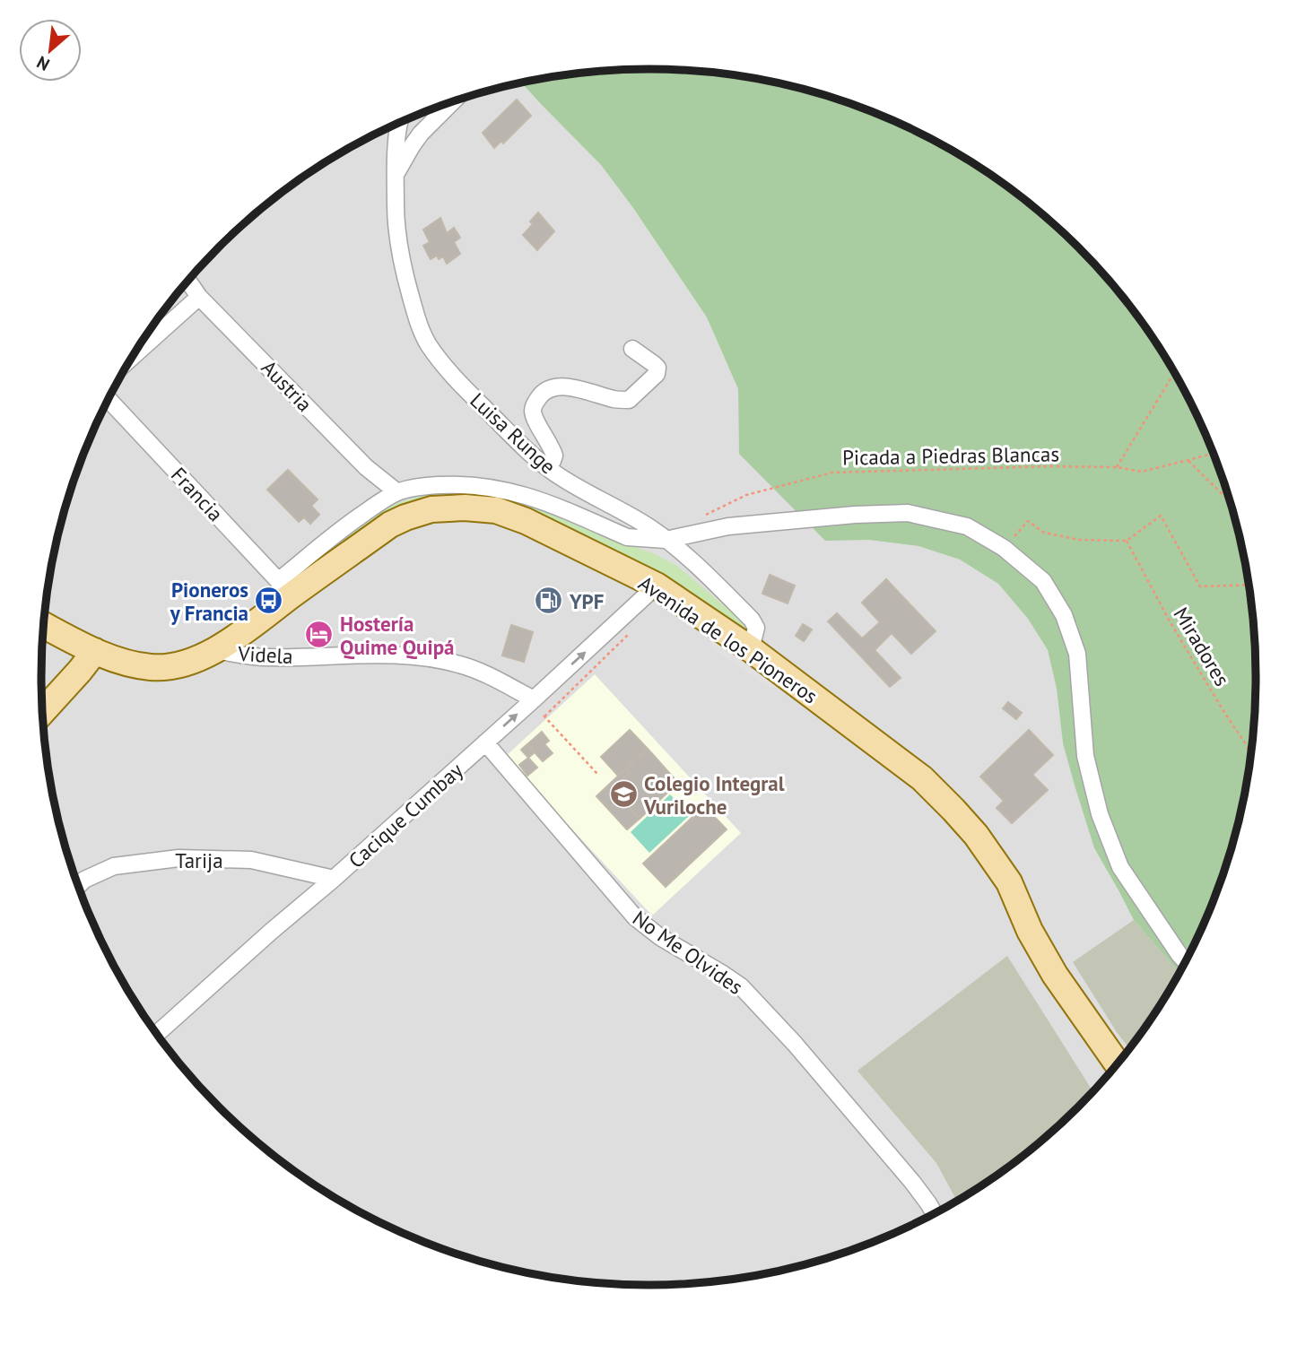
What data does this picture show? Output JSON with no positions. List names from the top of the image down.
{
  "streets": {
    "main road": ["Avenida de los Pioneros"],
    "street": [
      "Austria",
      "Luisa Runge",
      "Francia",
      "Videla",
      "Cacique Cumbay",
      "Tarija",
      "No Me Olvides"
    ],
    "path": ["Picada a Piedras Blancas", "Miradores"]
  },
  "crossings": [
    ["Luisa Runge", "Avenida de los Pioneros"],
    ["Francia", "Avenida de los Pioneros"],
    ["Avenida de los Pioneros", "Videla"],
    ["Avenida de los Pioneros", "Cacique Cumbay"],
    ["Videla", "Cacique Cumbay"],
    ["Cacique Cumbay", "Tarija"],
    ["Cacique Cumbay", "No Me Olvides"]
  ],
  "places": {
    "bus stop": ["Pioneros y Francia"],
    "fuel station": ["YPF"],
    "hotel": ["Hostería Quime Quipá"],
    "school or university": ["Colegio Integral Vuriloche"]
  },
  "north": "bottom left"
}
